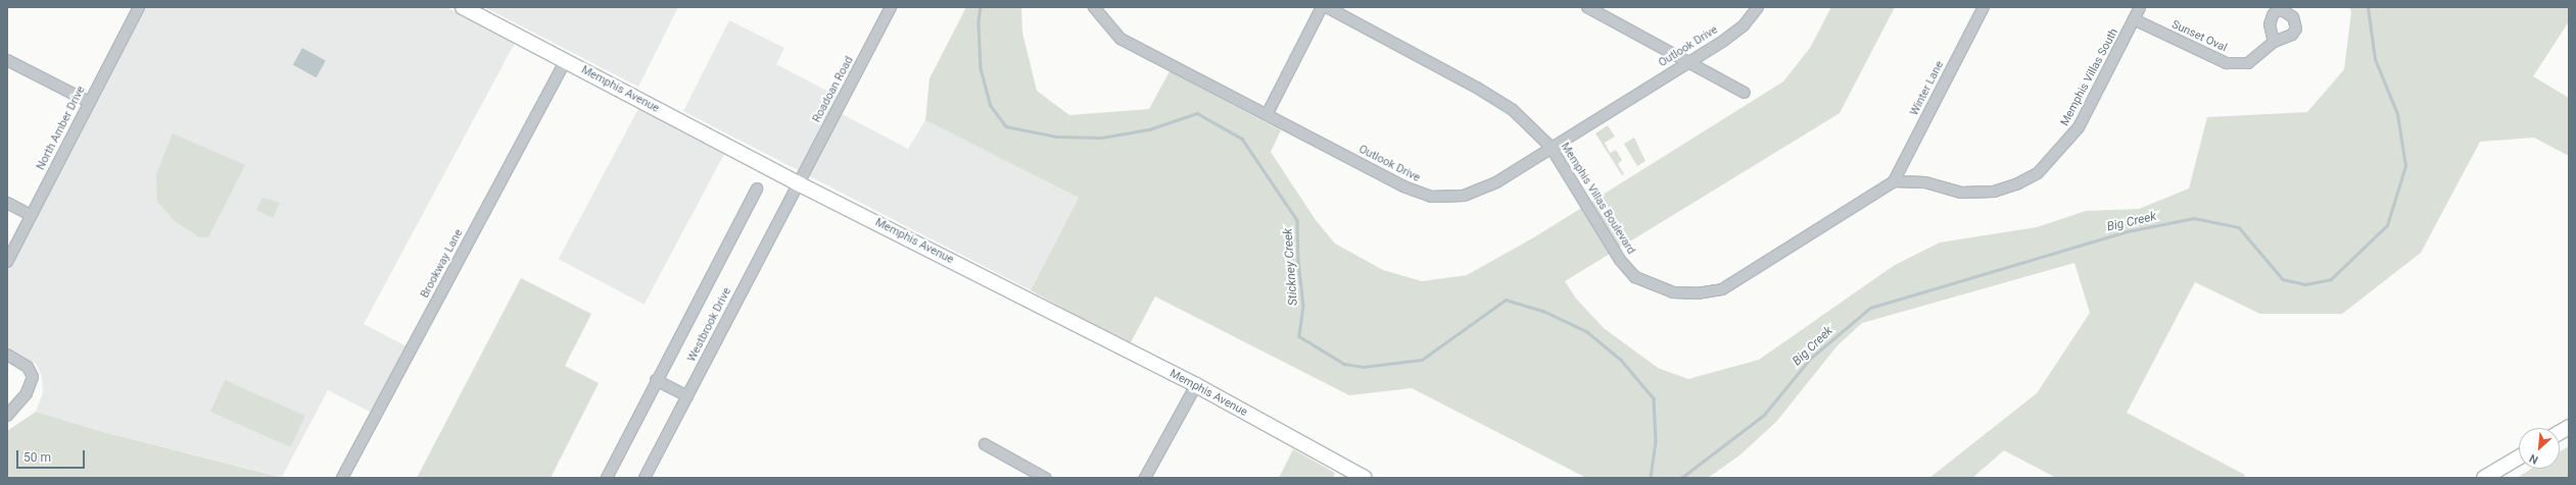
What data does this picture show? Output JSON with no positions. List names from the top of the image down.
{
  "streets": {
    "main road": ["Memphis Avenue"],
    "street": [
      "Sunset Oval",
      "Outlook Drive",
      "Memphis Villas South",
      "Winter Lane",
      "Roadoan Road",
      "North Amber Drive",
      "Memphis Villas Boulevard",
      "Brookway Lane",
      "Westbrook Drive"
    ]
  },
  "crossings": [
    ["Sunset Oval", "Memphis Villas South"],
    ["Outlook Drive", "Memphis Villas Boulevard"],
    ["Memphis Villas South", "Winter Lane"],
    ["Memphis Villas South", "Memphis Villas Boulevard"],
    ["Winter Lane", "Memphis Villas Boulevard"],
    ["Memphis Avenue", "Roadoan Road"],
    ["Memphis Avenue", "Brookway Lane"],
    ["Memphis Avenue", "Westbrook Drive"],
    ["Roadoan Road", "Westbrook Drive"]
  ],
  "water": ["Big Creek", "Stickney Creek"],
  "scale_bar": "50 m",
  "north": "bottom left"
}
